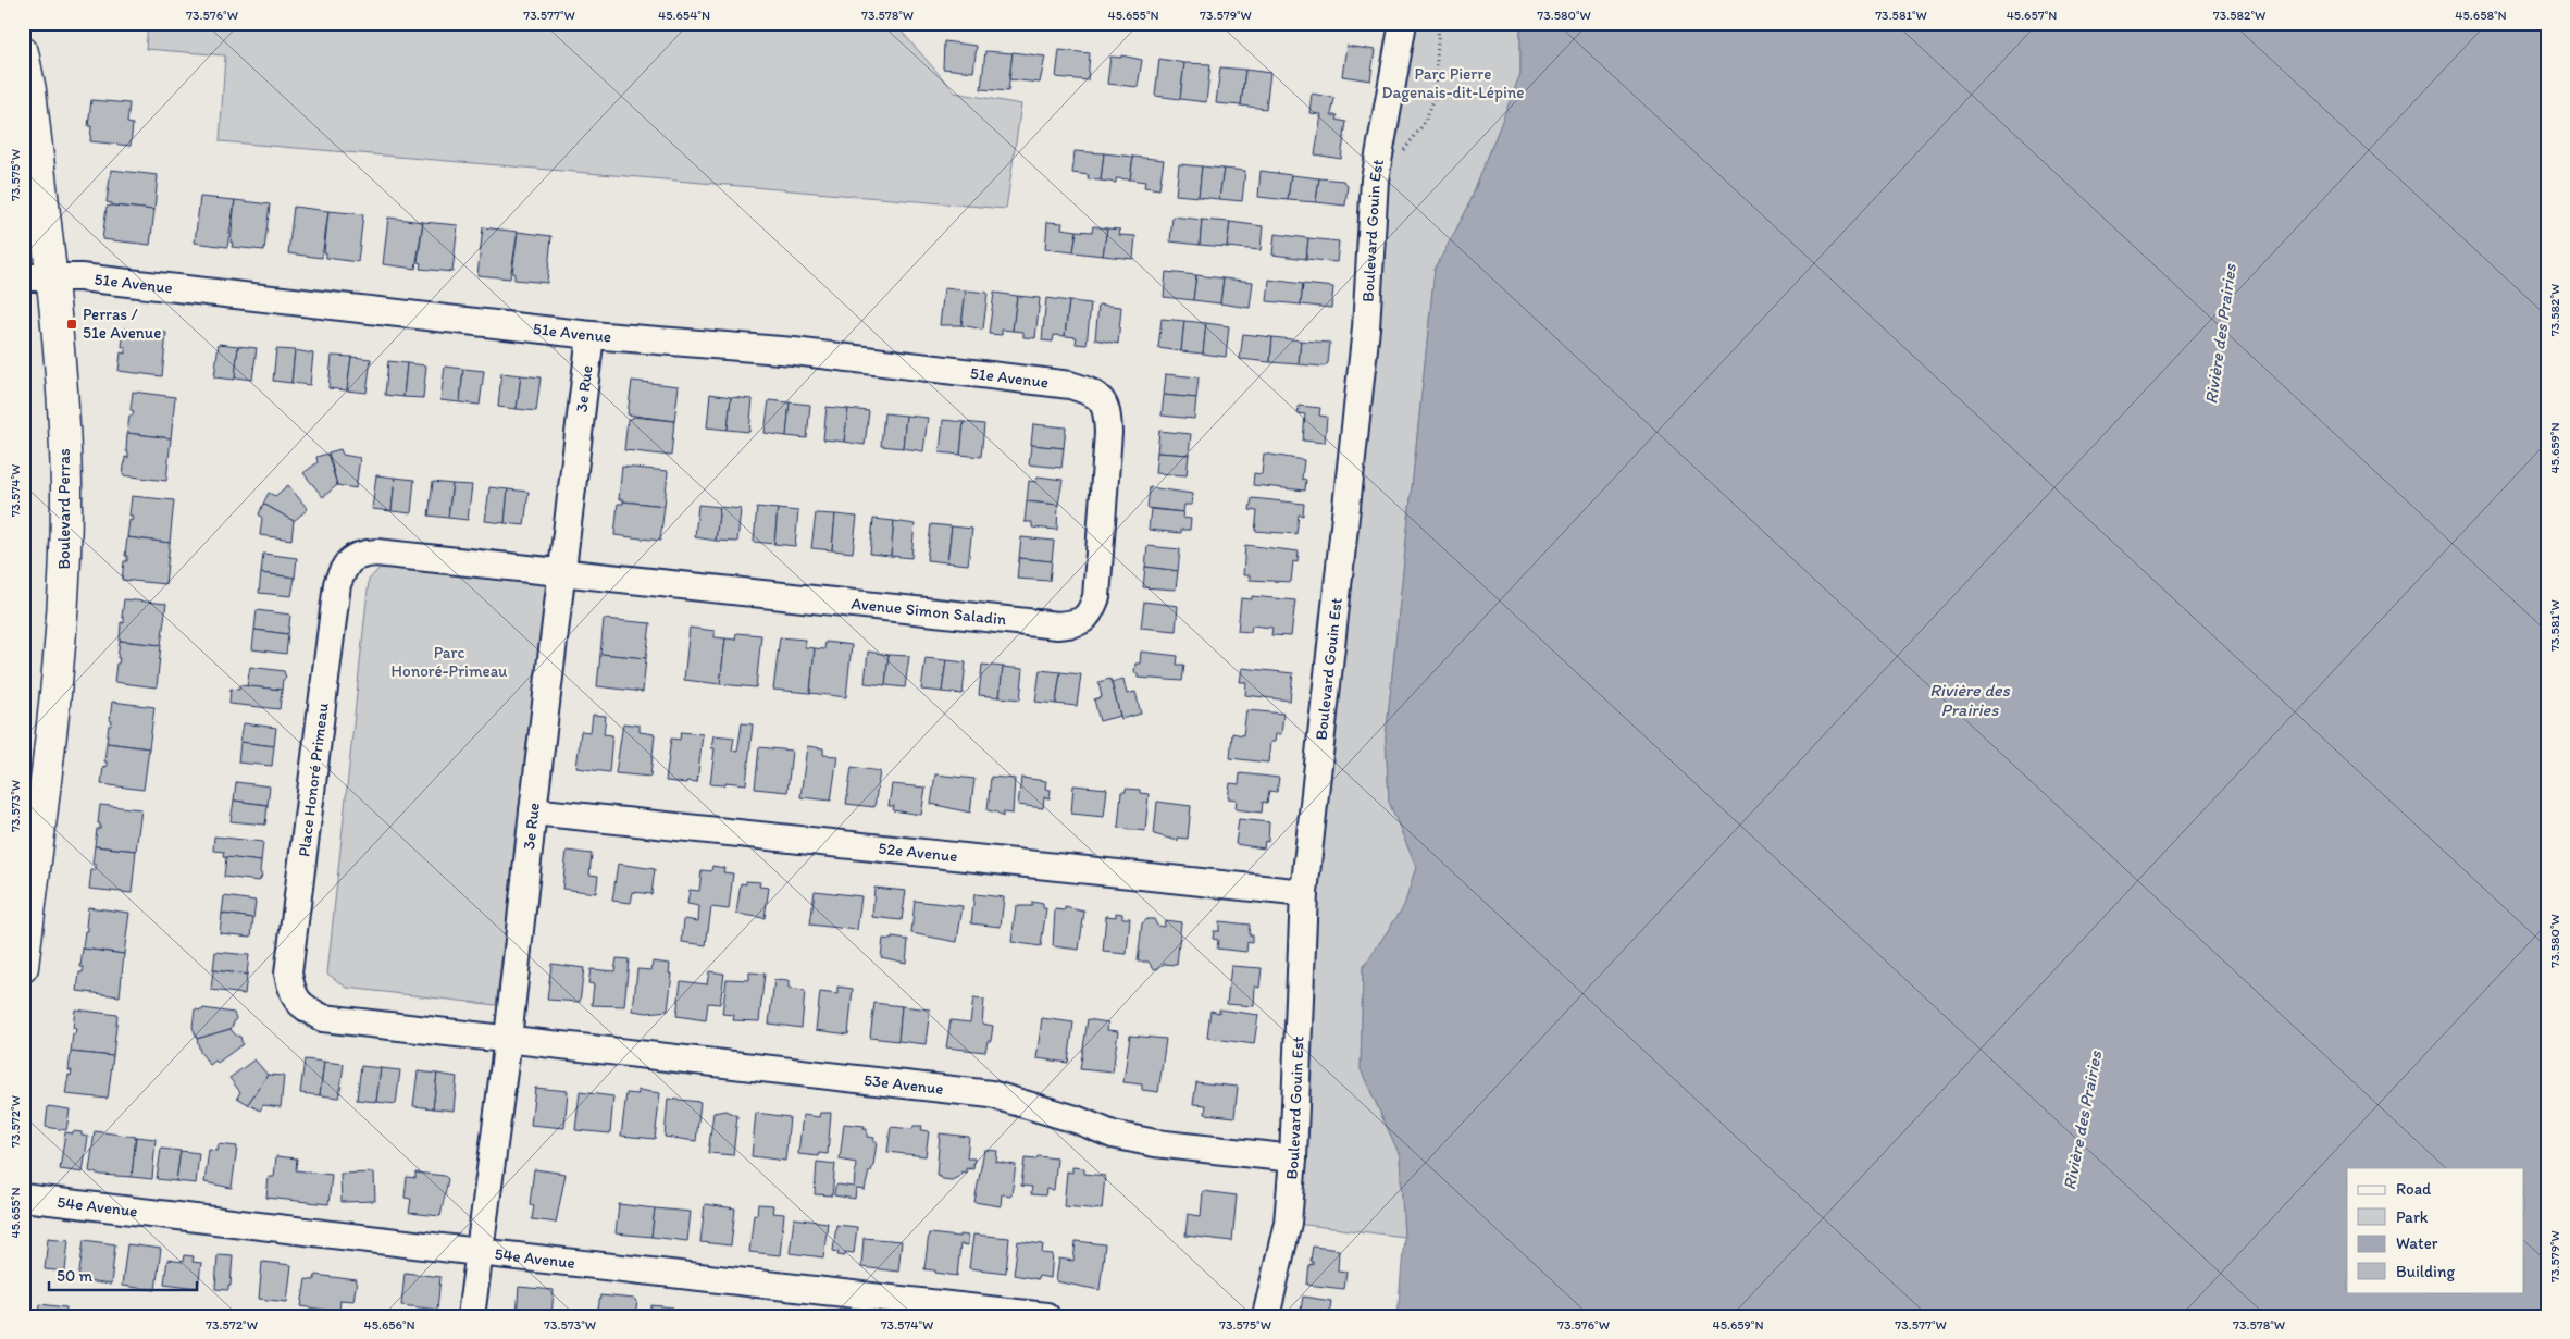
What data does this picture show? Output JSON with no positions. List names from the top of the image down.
{
  "streets": {
    "main road": ["Boulevard Perras"],
    "street": [
      "Boulevard Gouin Est",
      "51e Avenue",
      "3e Rue",
      "Avenue Simon Saladin",
      "Place Honoré Primeau",
      "52e Avenue",
      "53e Avenue",
      "54e Avenue"
    ]
  },
  "crossings": [
    ["Boulevard Gouin Est", "52e Avenue"],
    ["Boulevard Gouin Est", "53e Avenue"],
    ["51e Avenue", "3e Rue"],
    ["51e Avenue", "Boulevard Perras"],
    ["51e Avenue", "Avenue Simon Saladin"],
    ["3e Rue", "Avenue Simon Saladin"],
    ["3e Rue", "Place Honoré Primeau"],
    ["3e Rue", "52e Avenue"],
    ["3e Rue", "53e Avenue"],
    ["3e Rue", "54e Avenue"],
    ["Avenue Simon Saladin", "Place Honoré Primeau"],
    ["Place Honoré Primeau", "53e Avenue"]
  ],
  "water": ["Rivière des Prairies"],
  "parks": ["Parc Pierre Dagenais-dit-Lépine", "Parc Honoré-Primeau"],
  "places": {
    "transit": ["Perras / 51e Avenue"]
  },
  "legend": [
    "Road",
    "Park",
    "Water",
    "Building"
  ],
  "scale_bar": "50 m",
  "coordinates": [
    "73.576°W",
    "73.577°W",
    "45.654°N",
    "73.578°W",
    "45.655°N",
    "73.579°W",
    "73.580°W",
    "73.581°W",
    "45.657°N",
    "73.582°W",
    "45.658°N",
    "73.575°W",
    "45.659°N",
    "73.574°W",
    "73.573°W",
    "73.572°W",
    "45.656°N"
  ]
}
